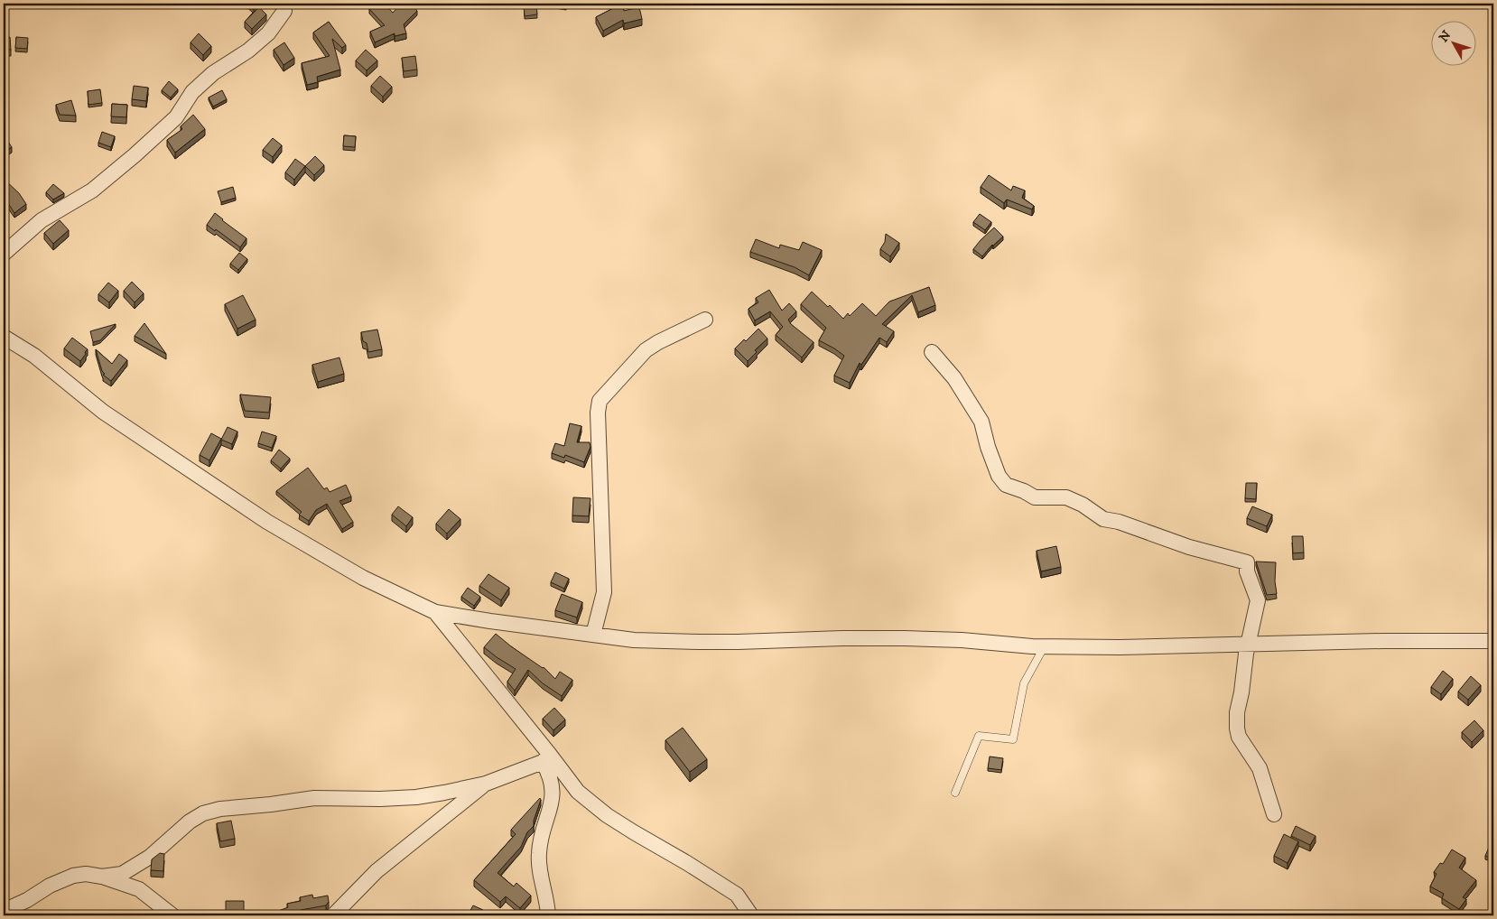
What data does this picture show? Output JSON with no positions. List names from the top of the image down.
{
  "north": "top left"
}
